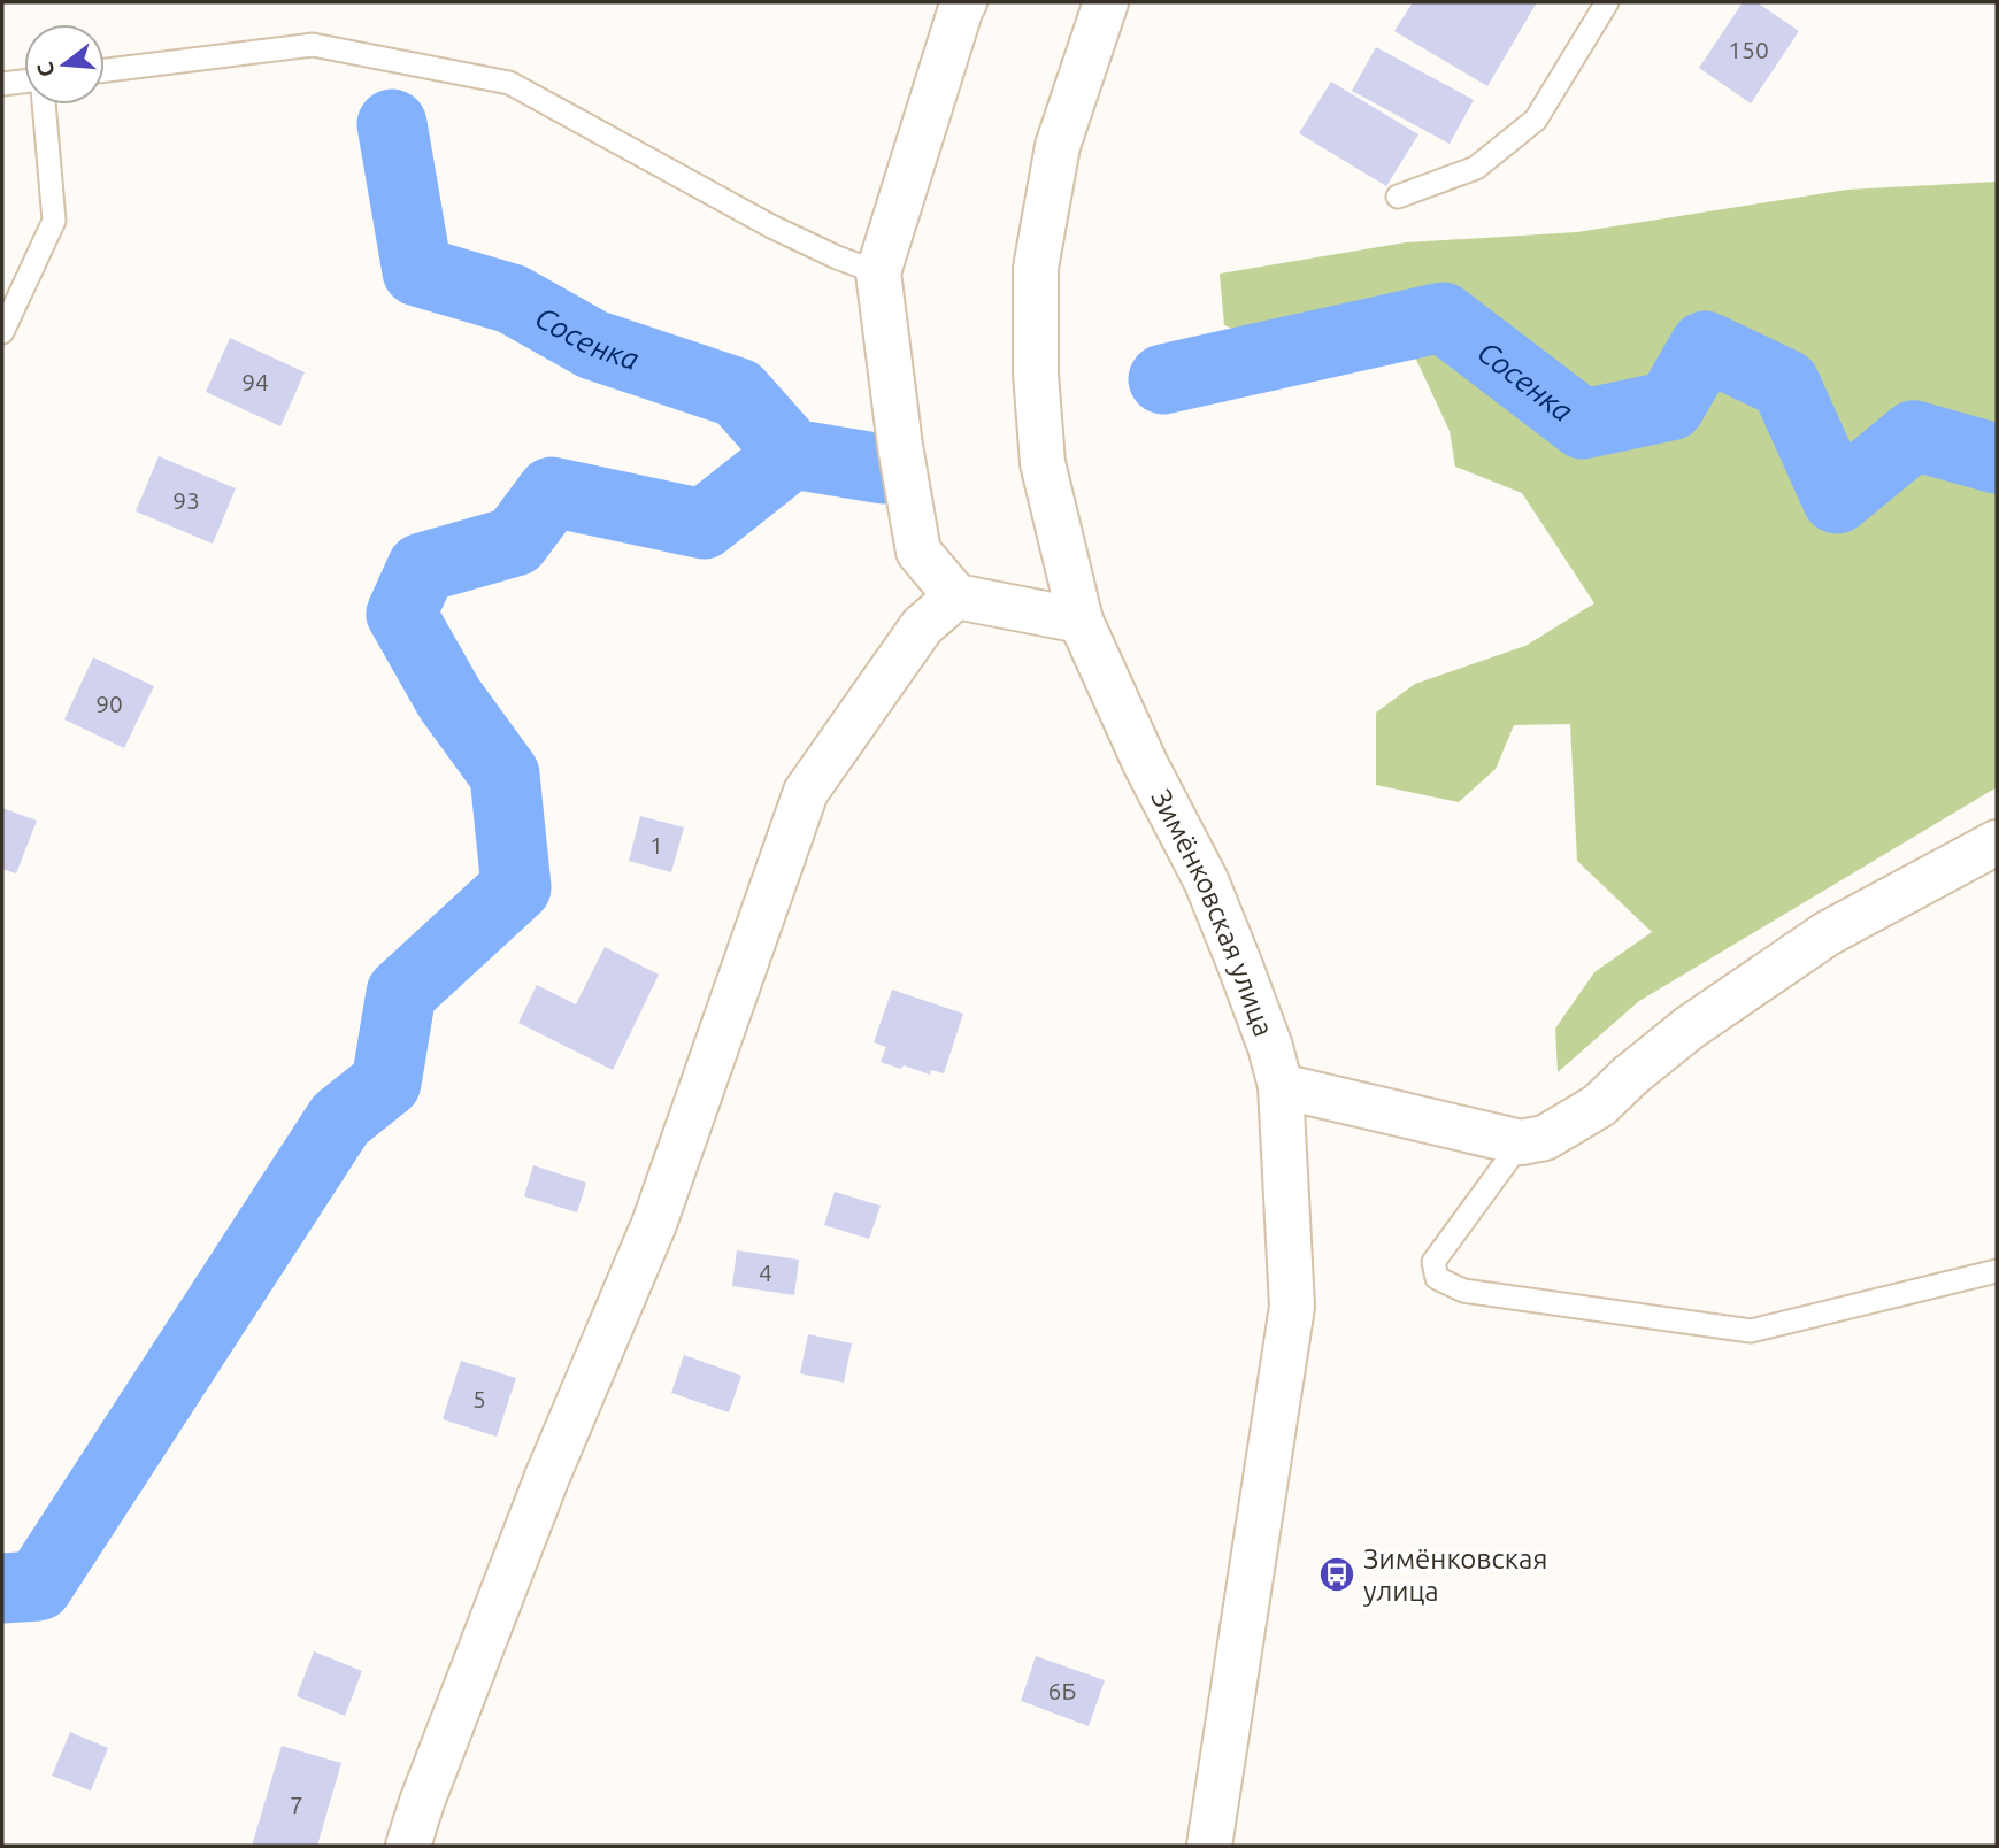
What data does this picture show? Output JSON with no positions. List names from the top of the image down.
{
  "streets": {
    "street": ["Зимёнковская улица"]
  },
  "water": ["Сосенка"],
  "places": {
    "bus stop": ["Зимёнковская улица"]
  },
  "house_numbers": [
    "150",
    "94",
    "93",
    "90",
    "1",
    "4",
    "5",
    "6Б",
    "7"
  ],
  "north": "left"
}
